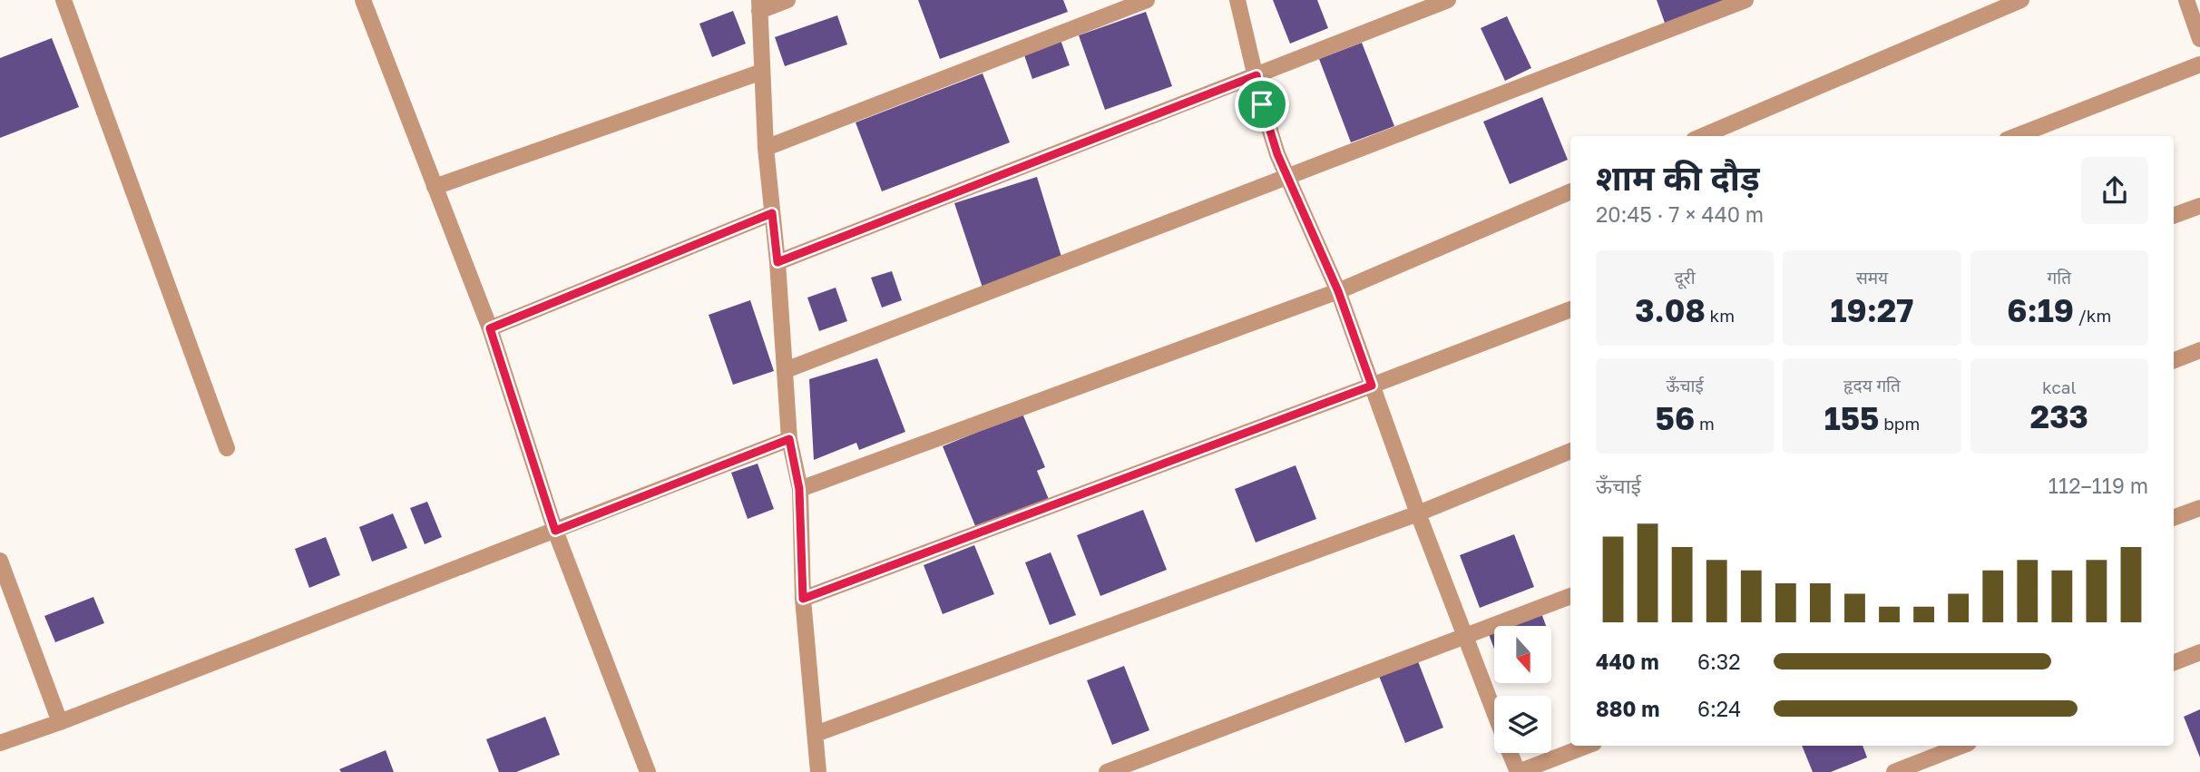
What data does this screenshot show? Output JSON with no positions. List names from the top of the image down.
{
  "north": "bottom",
  "page": {
    "heading": ["शाम की दौड़", "20:45 · 7 × 440 m"],
    "stats": [
      ["दूरी", "3.08 km"],
      ["समय", "19:27"],
      ["गति", "6:19 /km"],
      ["ऊँचाई", "56 m"],
      ["हृदय गति", "155 bpm"],
      ["kcal", "233"]
    ],
    "chart": ["ऊँचाई", "112–119 m"],
    "list": [
      {
        "name": "440 m",
        "note": "6:32"
      },
      {
        "name": "880 m",
        "note": "6:24"
      }
    ]
  }
}
